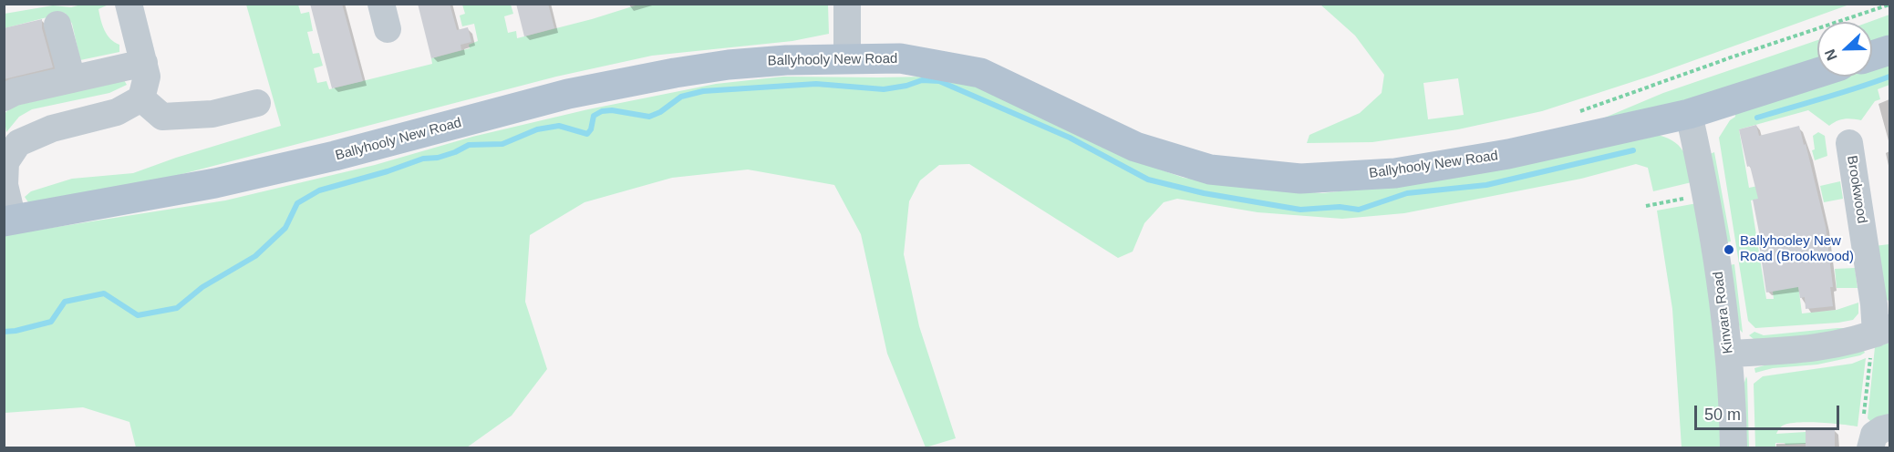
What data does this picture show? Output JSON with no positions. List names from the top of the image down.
{
  "streets": {
    "main road": ["Ballyhooly New Road"],
    "street": ["Brookwood", "Kinvara Road"]
  },
  "crossings": [
    ["Ballyhooly New Road", "Kinvara Road"]
  ],
  "places": ["Ballyhooley New Road (Brookwood)"],
  "scale_bar": "50 m",
  "north": "left"
}
